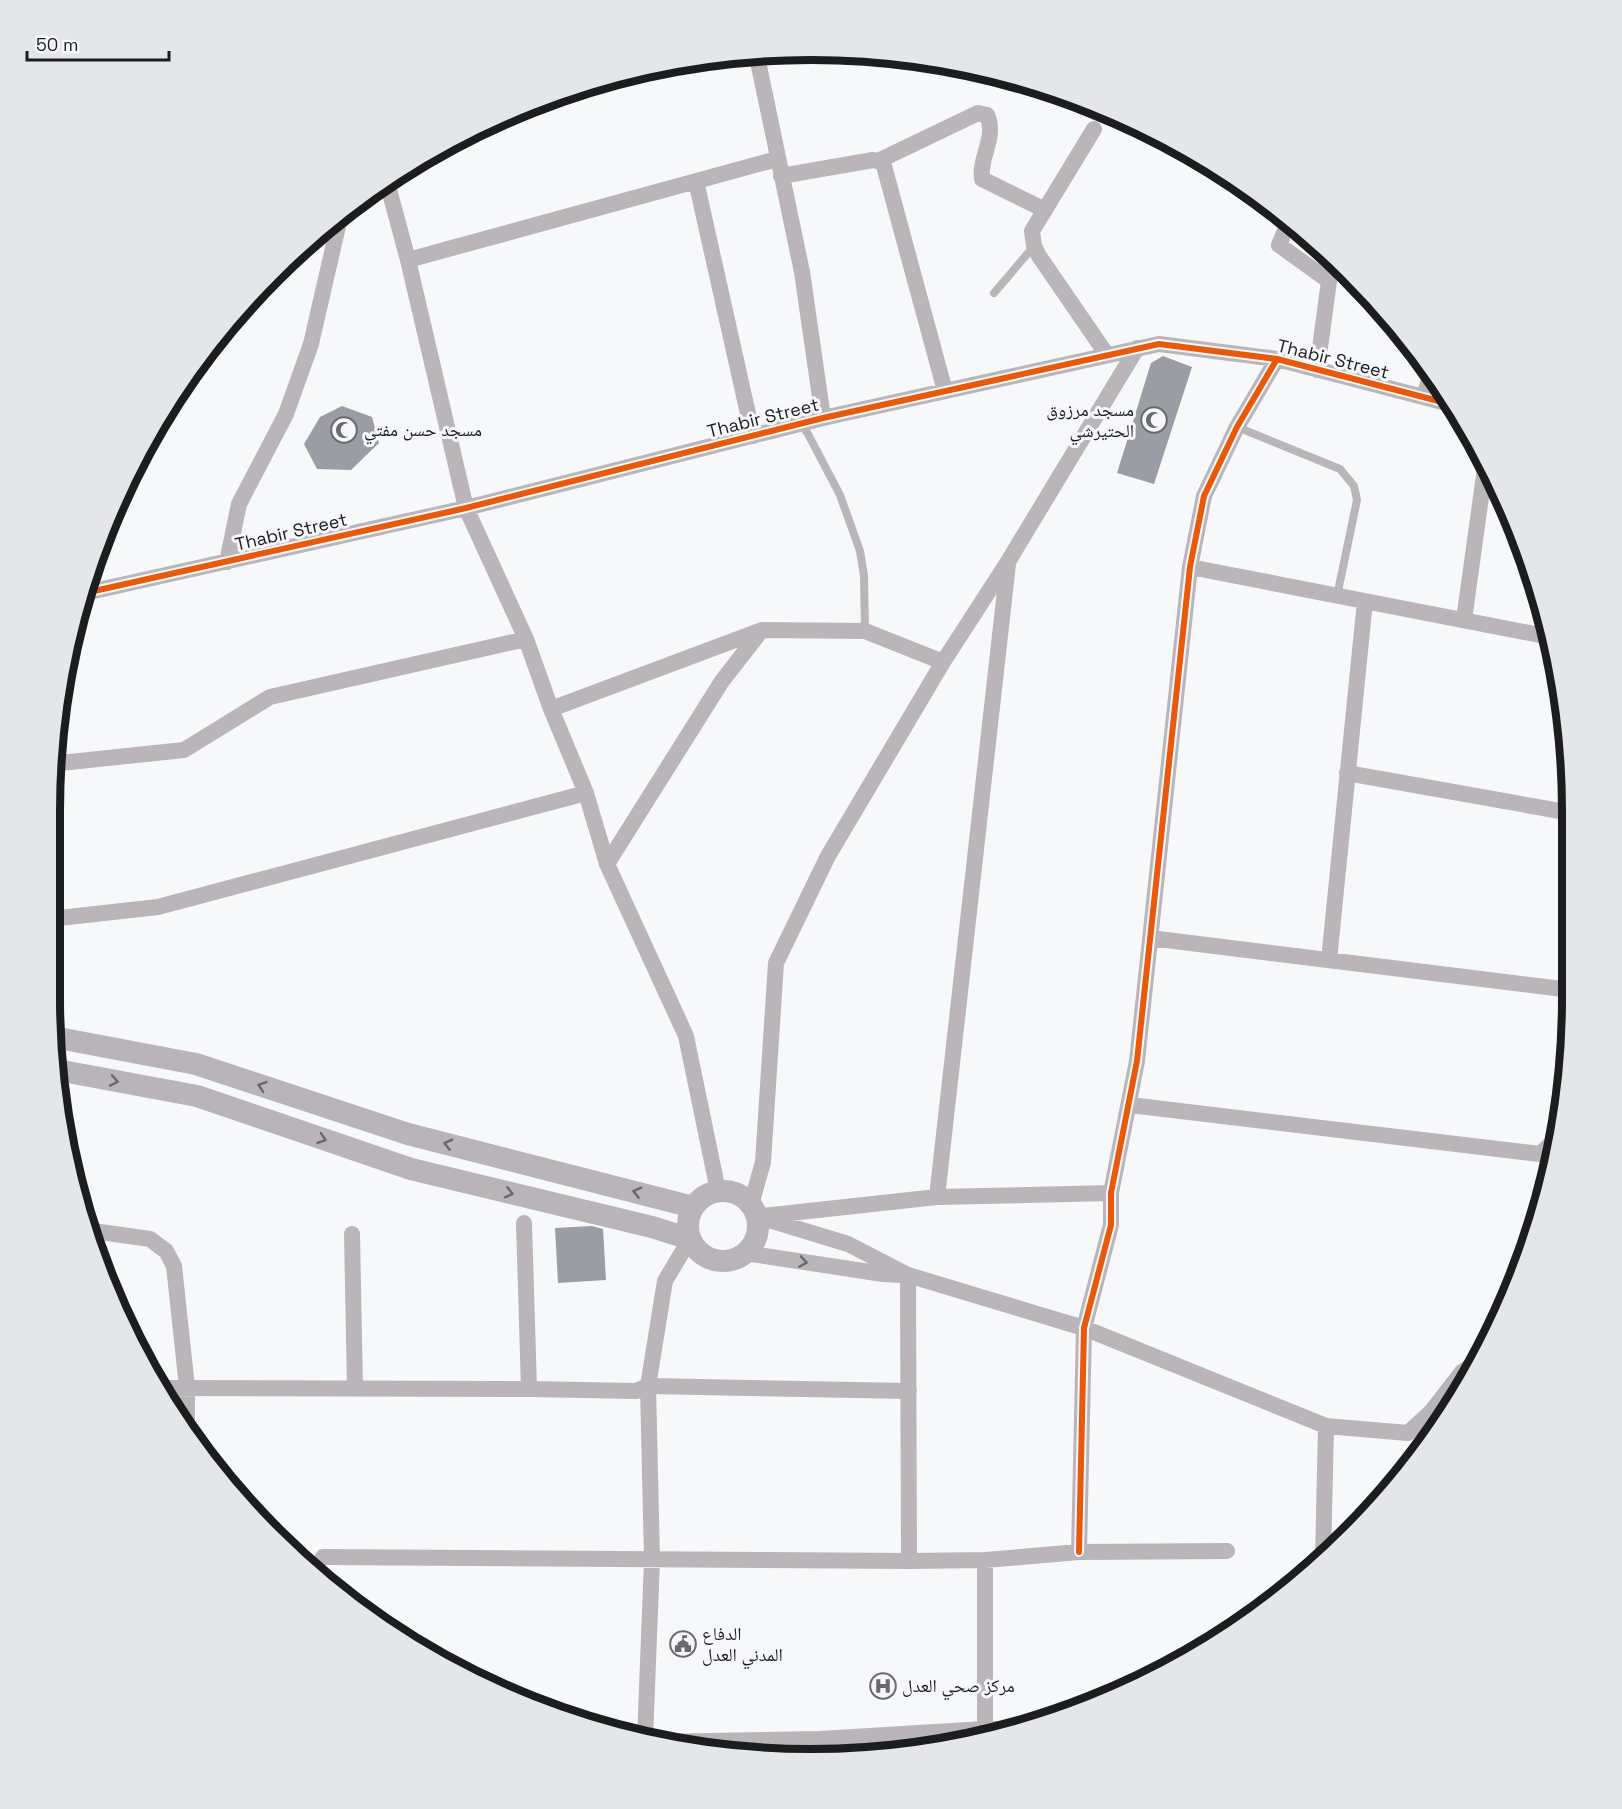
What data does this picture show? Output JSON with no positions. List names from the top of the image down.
{
  "streets": {
    "street": ["Thabir Street"]
  },
  "places": {
    "mosque": ["مسجد مرزوق الحتيرشي", "مسجد حسن مفتي"],
    "public building": ["الدفاع المدني العدل"],
    "hospital": ["مركز صحي العدل"]
  },
  "scale_bar": "50 m"
}
